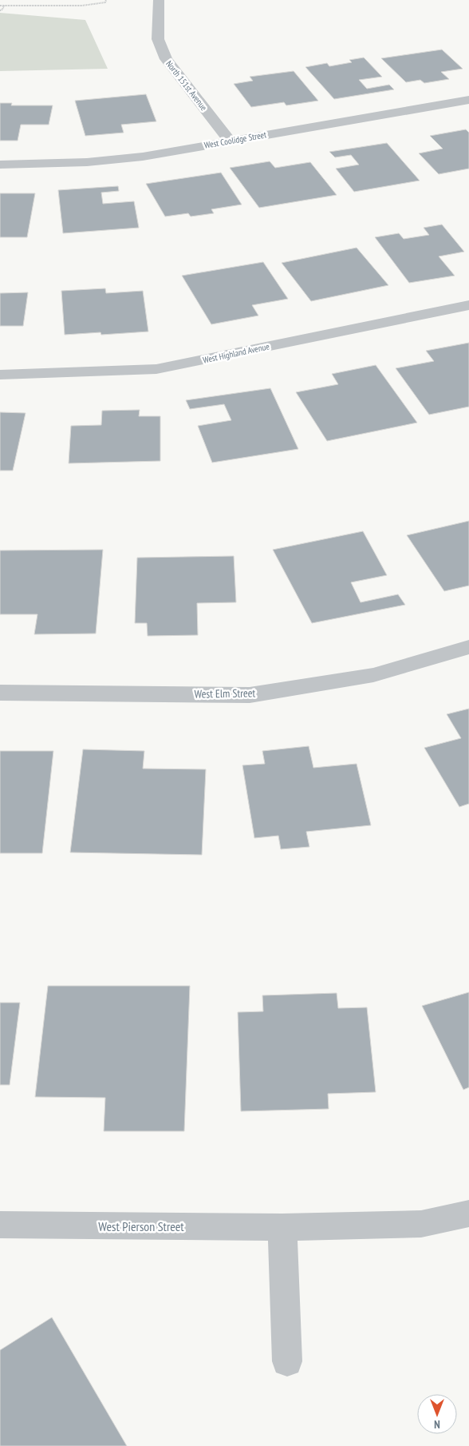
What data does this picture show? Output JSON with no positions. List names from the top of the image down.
{
  "streets": {
    "street": [
      "North 151st Avenue",
      "West Coolidge Street",
      "West Highland Avenue",
      "West Elm Street",
      "West Pierson Street"
    ]
  },
  "crossings": [
    ["North 151st Avenue", "West Coolidge Street"]
  ],
  "north": "bottom"
}
